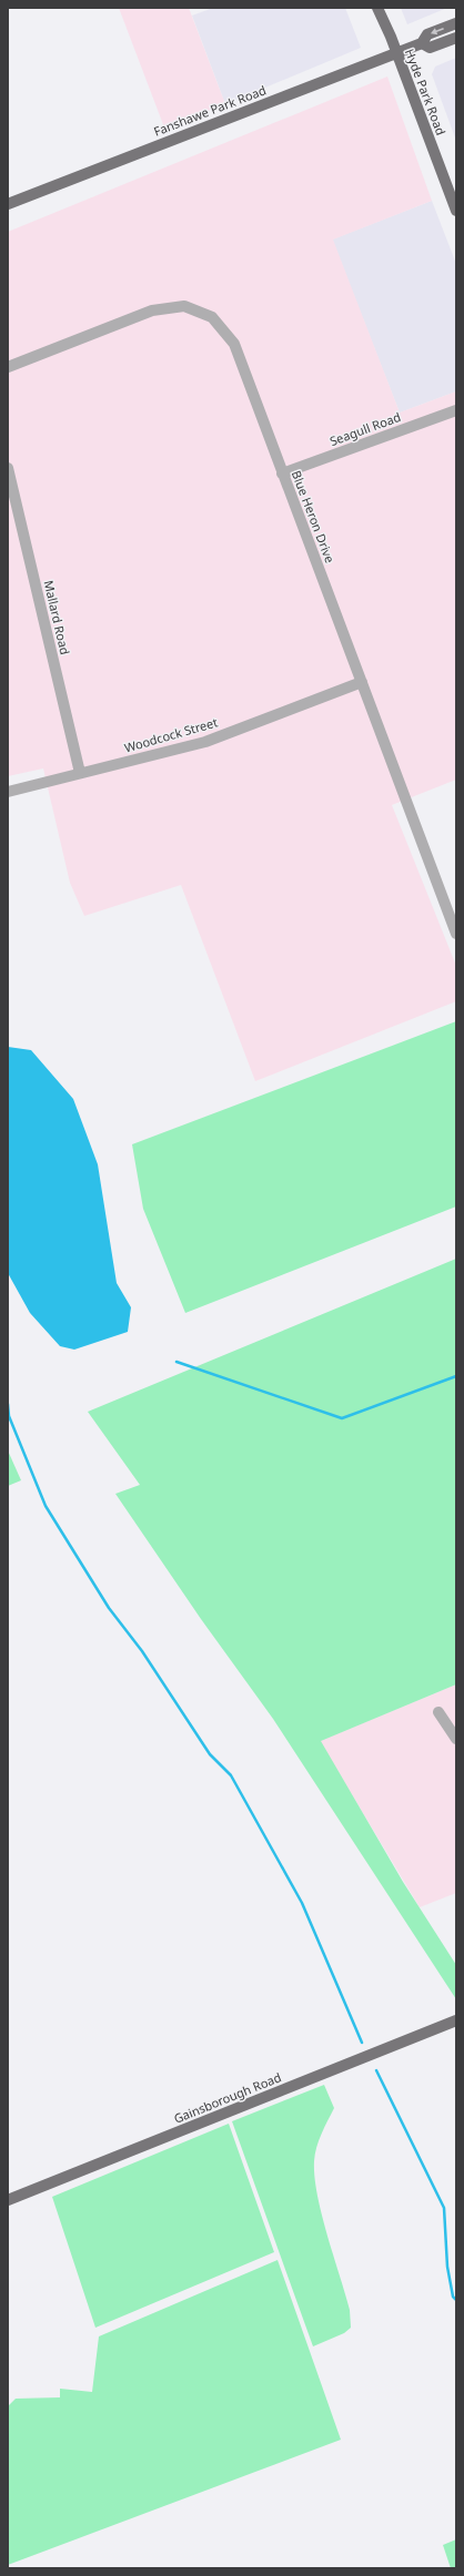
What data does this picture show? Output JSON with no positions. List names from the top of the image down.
{
  "streets": {
    "main road": ["Hyde Park Road", "Fanshawe Park Road", "Gainsborough Road"],
    "street": [
      "Seagull Road",
      "Blue Heron Drive",
      "Mallard Road",
      "Woodcock Street"
    ]
  },
  "crossings": [
    ["Hyde Park Road", "Fanshawe Park Road"],
    ["Seagull Road", "Blue Heron Drive"],
    ["Blue Heron Drive", "Woodcock Street"],
    ["Mallard Road", "Woodcock Street"]
  ]
}
